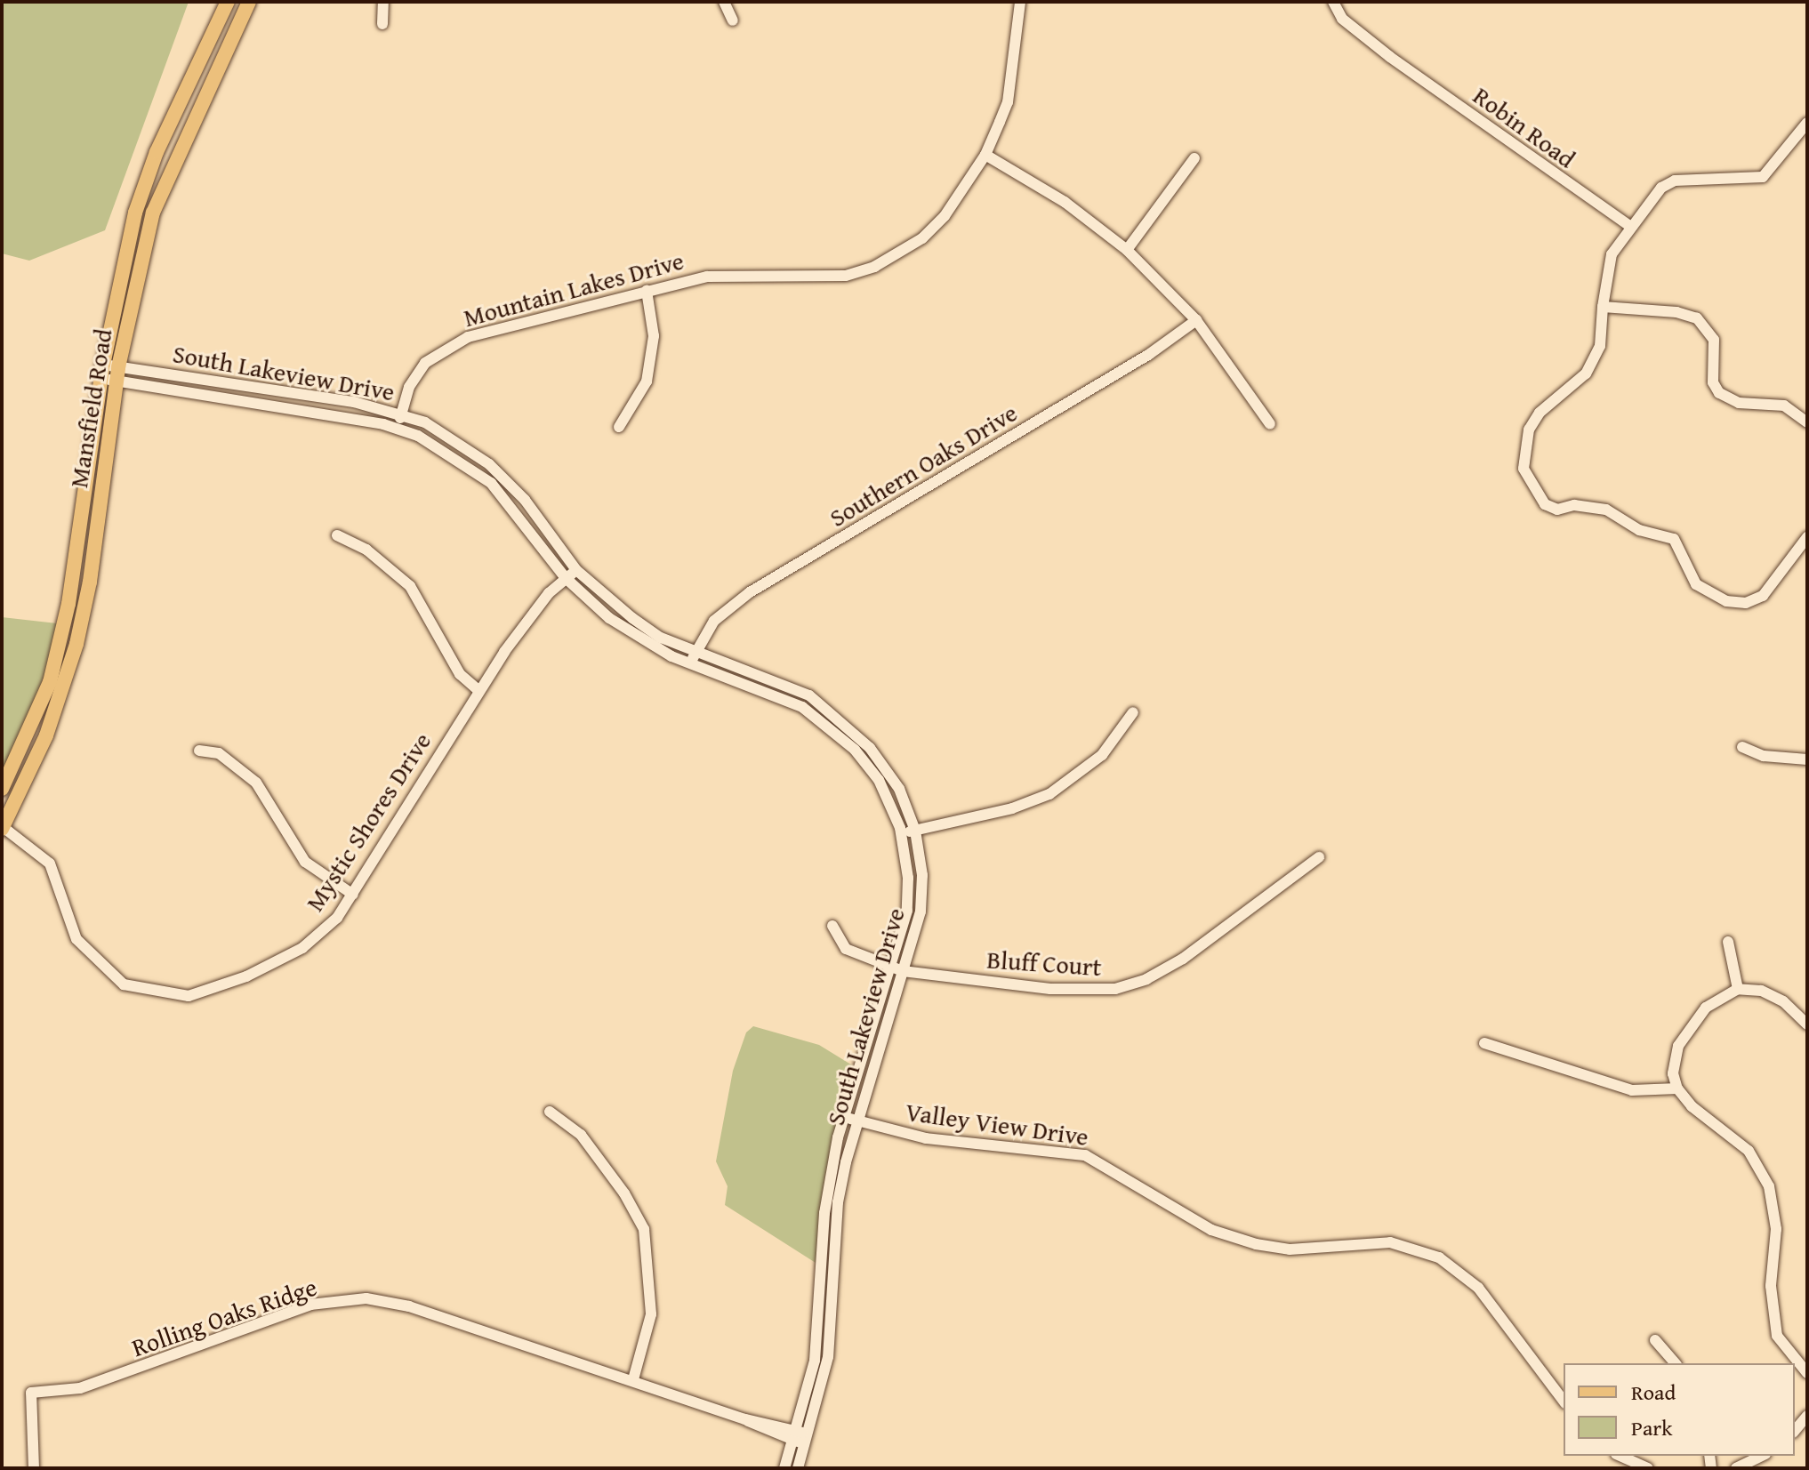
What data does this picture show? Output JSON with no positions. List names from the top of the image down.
{
  "streets": {
    "main road": ["Mansfield Road"],
    "street": [
      "Robin Road",
      "Mountain Lakes Drive",
      "South Lakeview Drive",
      "Southern Oaks Drive",
      "Mystic Shores Drive",
      "Bluff Court",
      "Valley View Drive",
      "Rolling Oaks Ridge"
    ]
  },
  "crossings": [
    ["Mountain Lakes Drive", "South Lakeview Drive"],
    ["South Lakeview Drive", "Mansfield Road"],
    ["South Lakeview Drive", "Southern Oaks Drive"],
    ["South Lakeview Drive", "Mystic Shores Drive"],
    ["South Lakeview Drive", "Bluff Court"],
    ["South Lakeview Drive", "Valley View Drive"],
    ["South Lakeview Drive", "Rolling Oaks Ridge"],
    ["Mansfield Road", "Mystic Shores Drive"]
  ],
  "legend": ["Road", "Park"]
}
